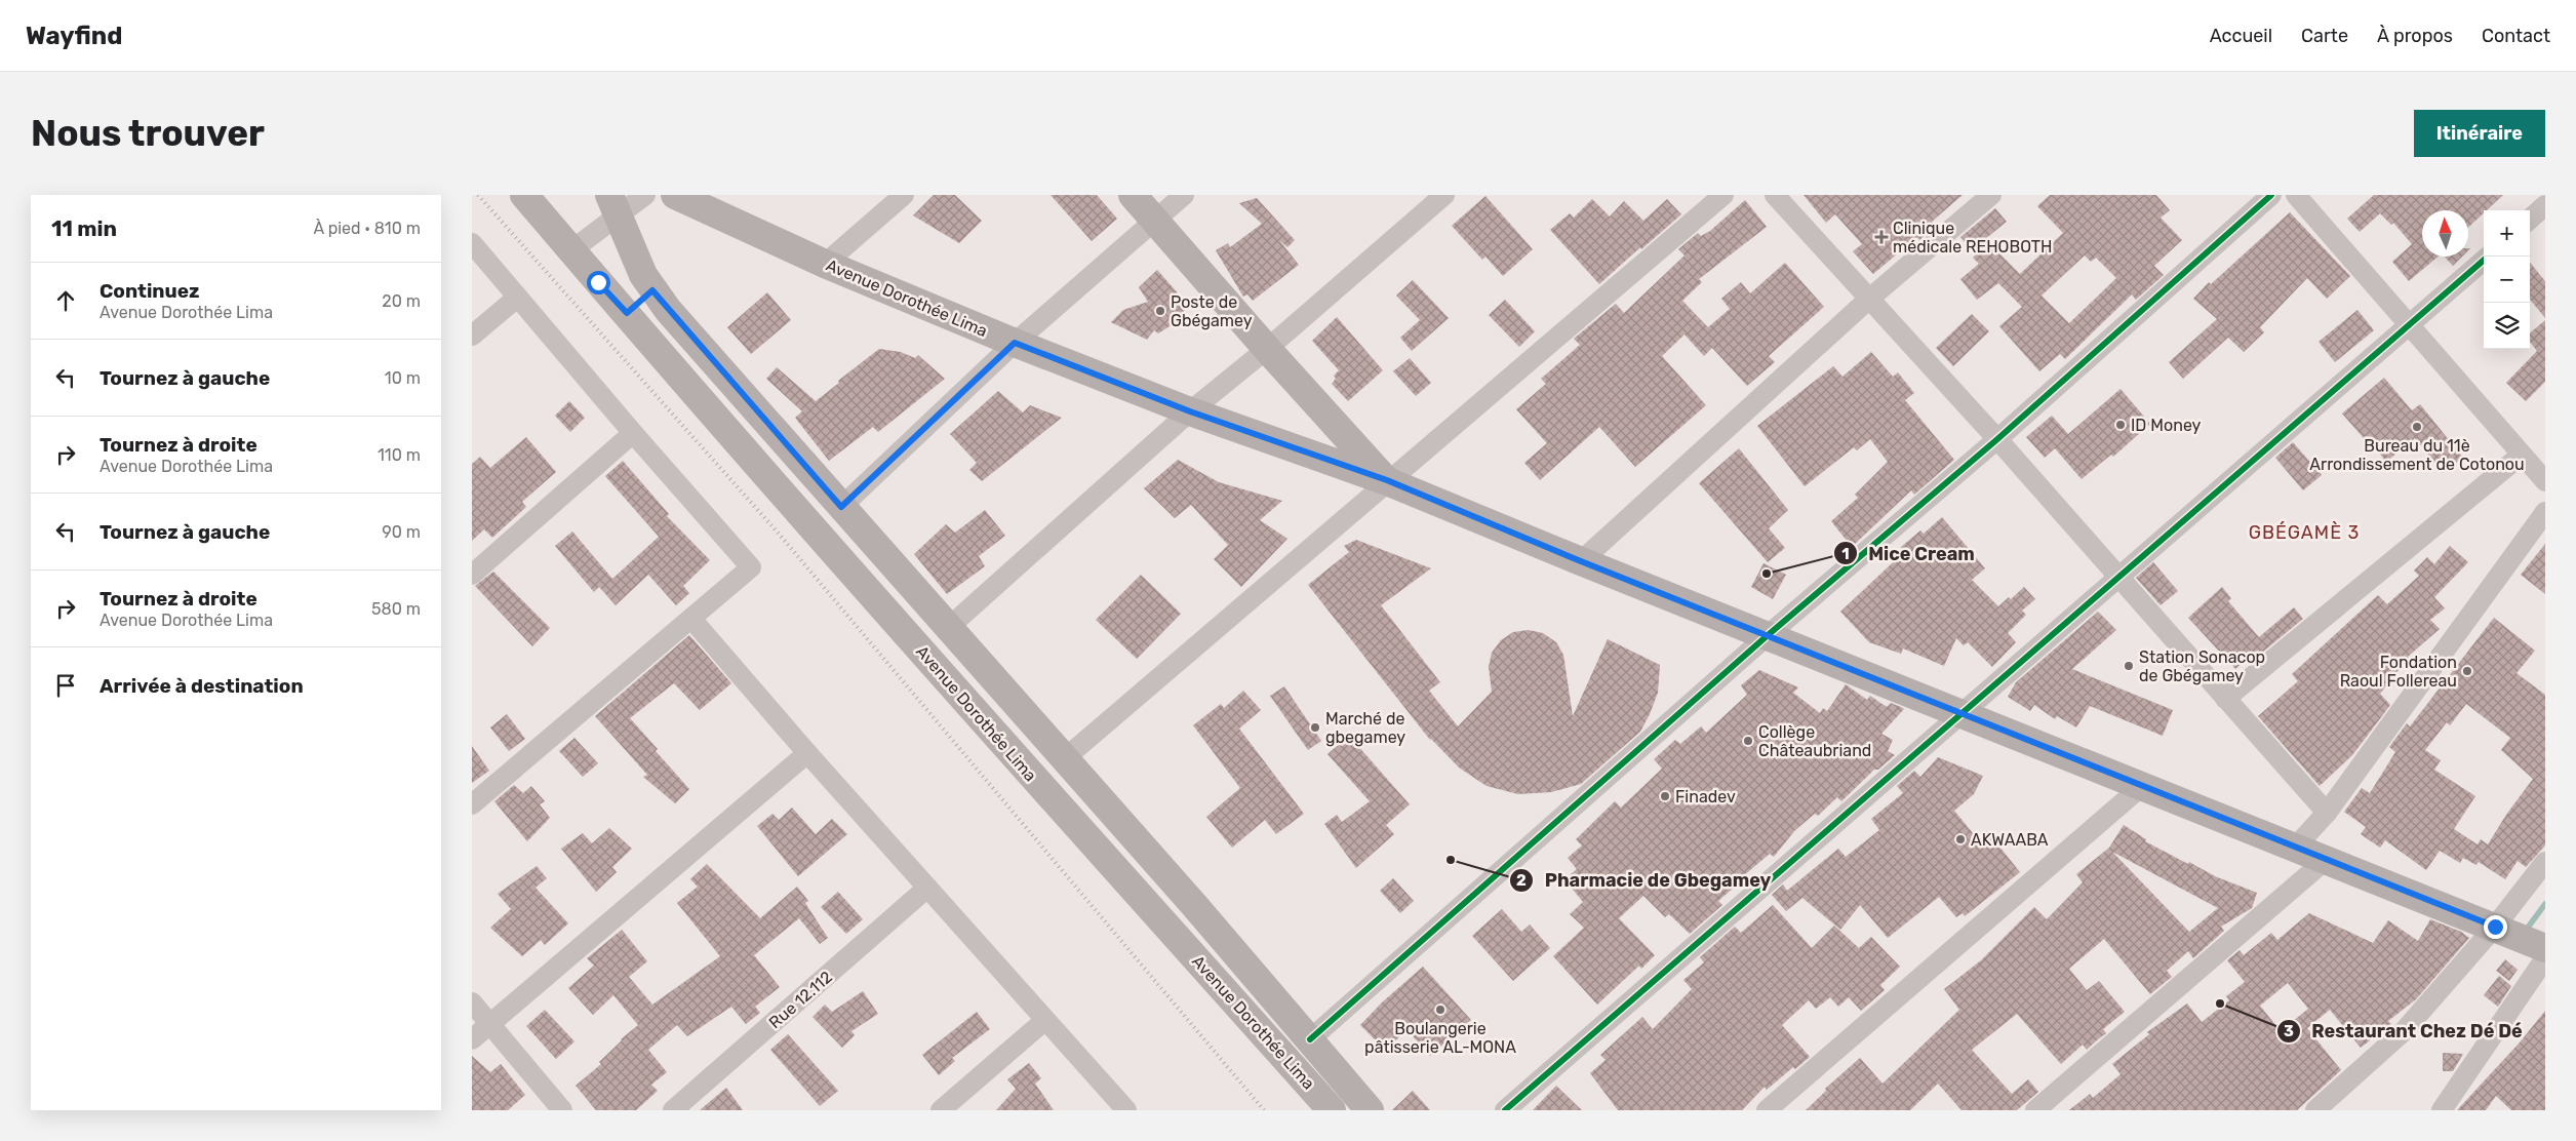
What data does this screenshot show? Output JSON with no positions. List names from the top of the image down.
{
  "streets": {
    "main road": ["Avenue Dorothée Lima"],
    "street": ["Rue 12.112"]
  },
  "districts": ["GBÉGAMÈ 3"],
  "places": {
    "health": ["Clinique médicale REHOBOTH"],
    "other": [
      "Poste de Gbégamey",
      "ID Money",
      "Bureau du 11è Arrondissement de Cotonou",
      "Mice Cream",
      "Station Sonacop de Gbégamey",
      "Fondation Raoul Follereau",
      "Marché de gbegamey",
      "Collège Châteaubriand",
      "Finadev",
      "AKWAABA",
      "Pharmacie de Gbegamey",
      "Restaurant Chez Dé Dé",
      "Boulangerie pâtisserie AL-MONA"
    ]
  },
  "north": "top",
  "page": {
    "header": "Wayfind",
    "nav": [
      "Accueil",
      "Carte",
      "À propos",
      "Contact"
    ],
    "buttons": "Itinéraire",
    "title": "Nous trouver",
    "heading": ["11 min", "À pied · 810 m"],
    "map_buttons": ["+", "−"],
    "list": [
      ["Continuez", "Avenue Dorothée Lima", "20 m"],
      ["Tournez à gauche", "10 m"],
      ["Tournez à droite", "Avenue Dorothée Lima", "110 m"],
      ["Tournez à gauche", "90 m"],
      ["Tournez à droite", "Avenue Dorothée Lima", "580 m"],
      "Arrivée à destination"
    ]
  }
}
